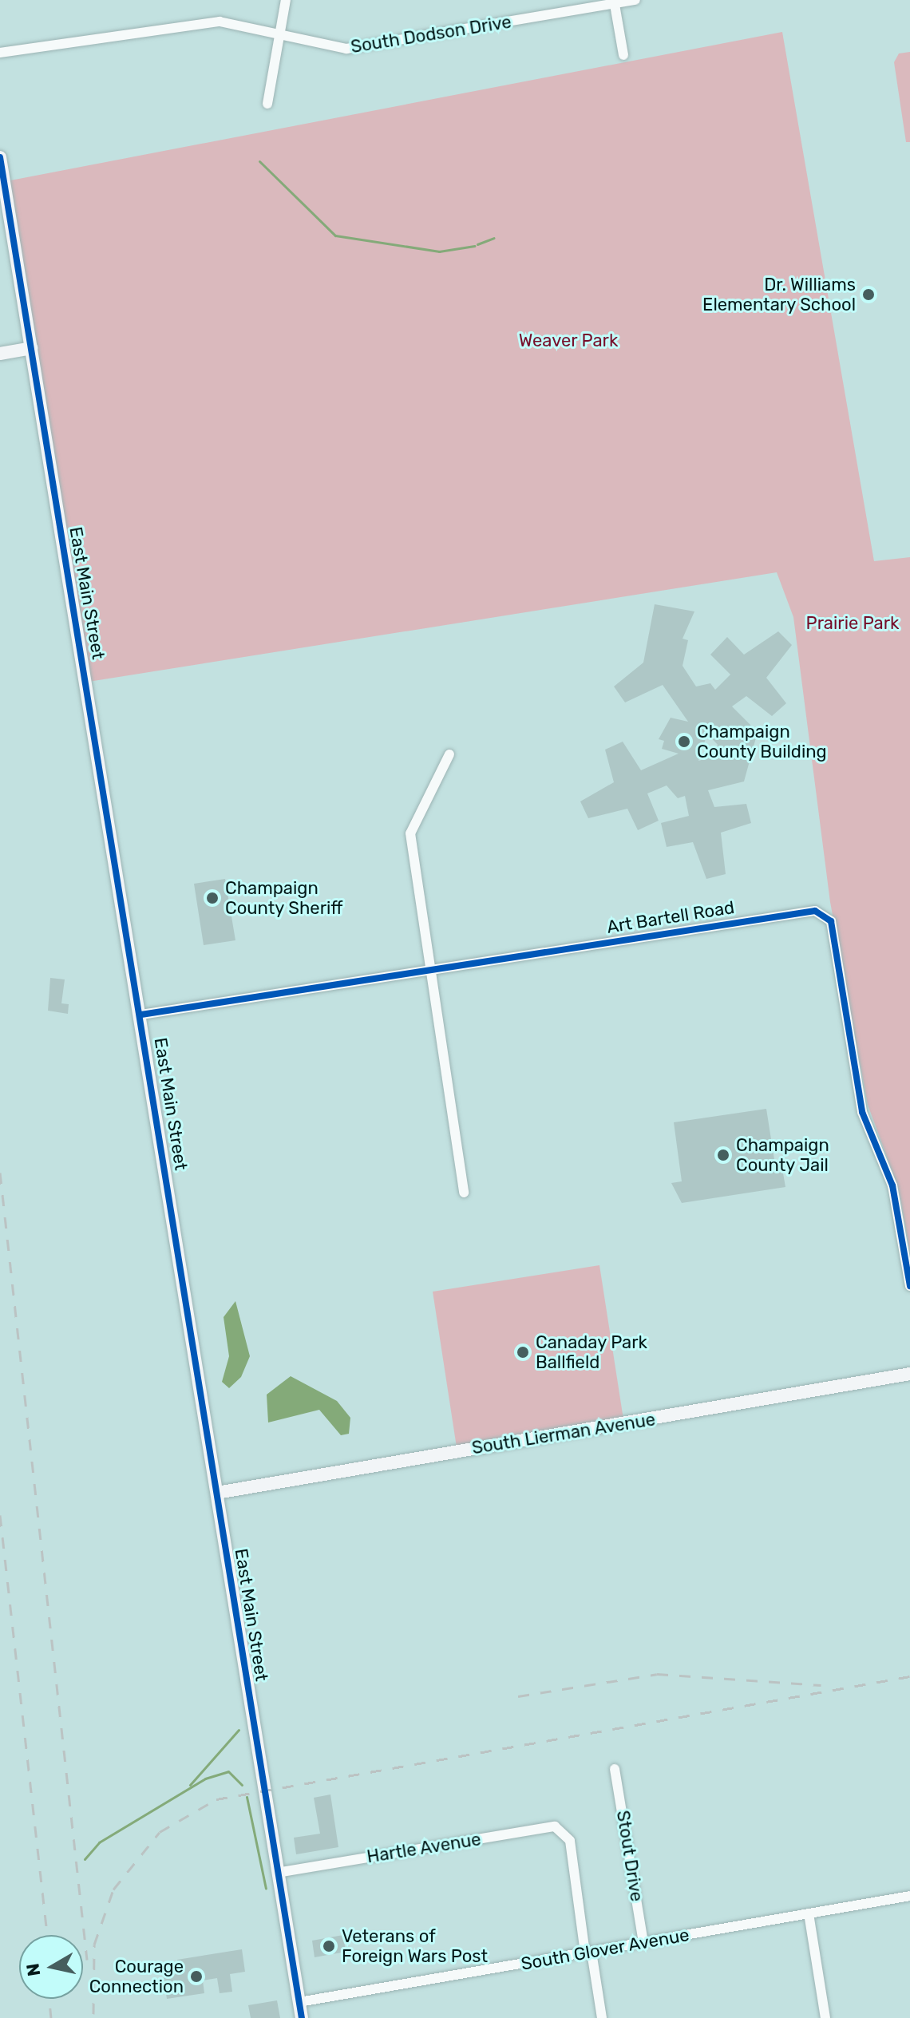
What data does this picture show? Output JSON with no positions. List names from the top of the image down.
{
  "streets": {
    "main road": ["East Main Street", "South Lierman Avenue"],
    "street": [
      "South Dodson Drive",
      "Art Bartell Road",
      "Hartle Avenue",
      "Stout Drive",
      "South Glover Avenue"
    ]
  },
  "crossings": [
    ["East Main Street", "Art Bartell Road"],
    ["East Main Street", "South Lierman Avenue"],
    ["East Main Street", "Hartle Avenue"],
    ["East Main Street", "South Glover Avenue"],
    ["Hartle Avenue", "South Glover Avenue"],
    ["Stout Drive", "South Glover Avenue"]
  ],
  "parks": ["Weaver Park", "Prairie Park"],
  "places": [
    "Dr. Williams Elementary School",
    "Champaign County Building",
    "Champaign County Sheriff",
    "Champaign County Jail",
    "Canaday Park Ballfield",
    "Veterans of Foreign Wars Post",
    "Courage Connection"
  ],
  "north": "left"
}
